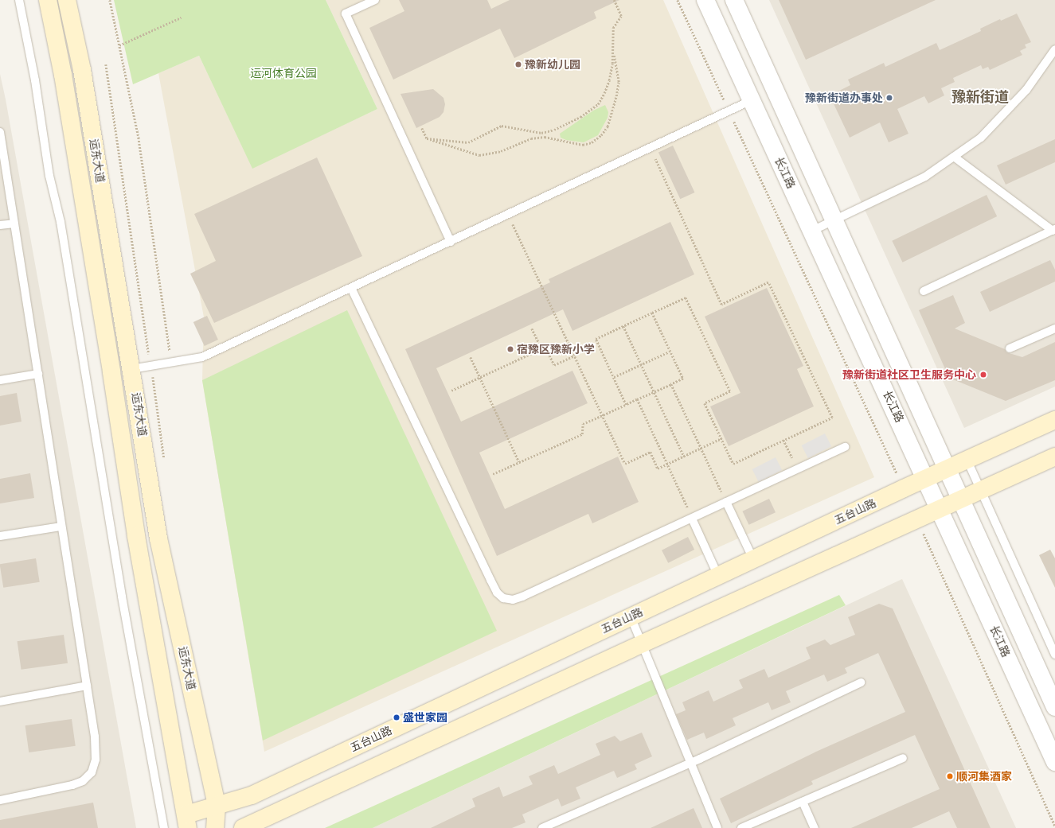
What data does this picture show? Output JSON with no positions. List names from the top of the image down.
{
  "streets": {
    "main road": ["运东大道", "五台山路"],
    "street": ["长江路"]
  },
  "crossings": [
    ["运东大道", "五台山路"],
    ["长江路", "五台山路"]
  ],
  "districts": ["豫新街道"],
  "parks": ["运河体育公园"],
  "places": [
    "豫新幼儿园",
    "豫新街道办事处",
    "宿豫区豫新小学",
    "豫新街道社区卫生服务中心",
    "盛世家园",
    "顺河集酒家"
  ]
}
